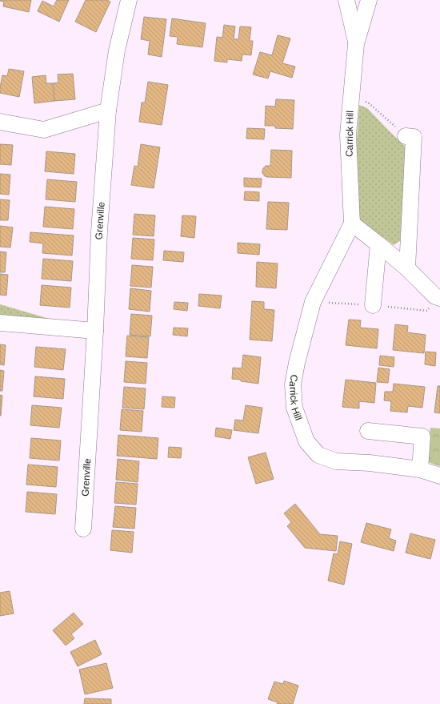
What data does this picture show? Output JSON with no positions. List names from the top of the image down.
{
  "streets": {
    "street": ["Carrick Hill", "Grenville"]
  }
}
